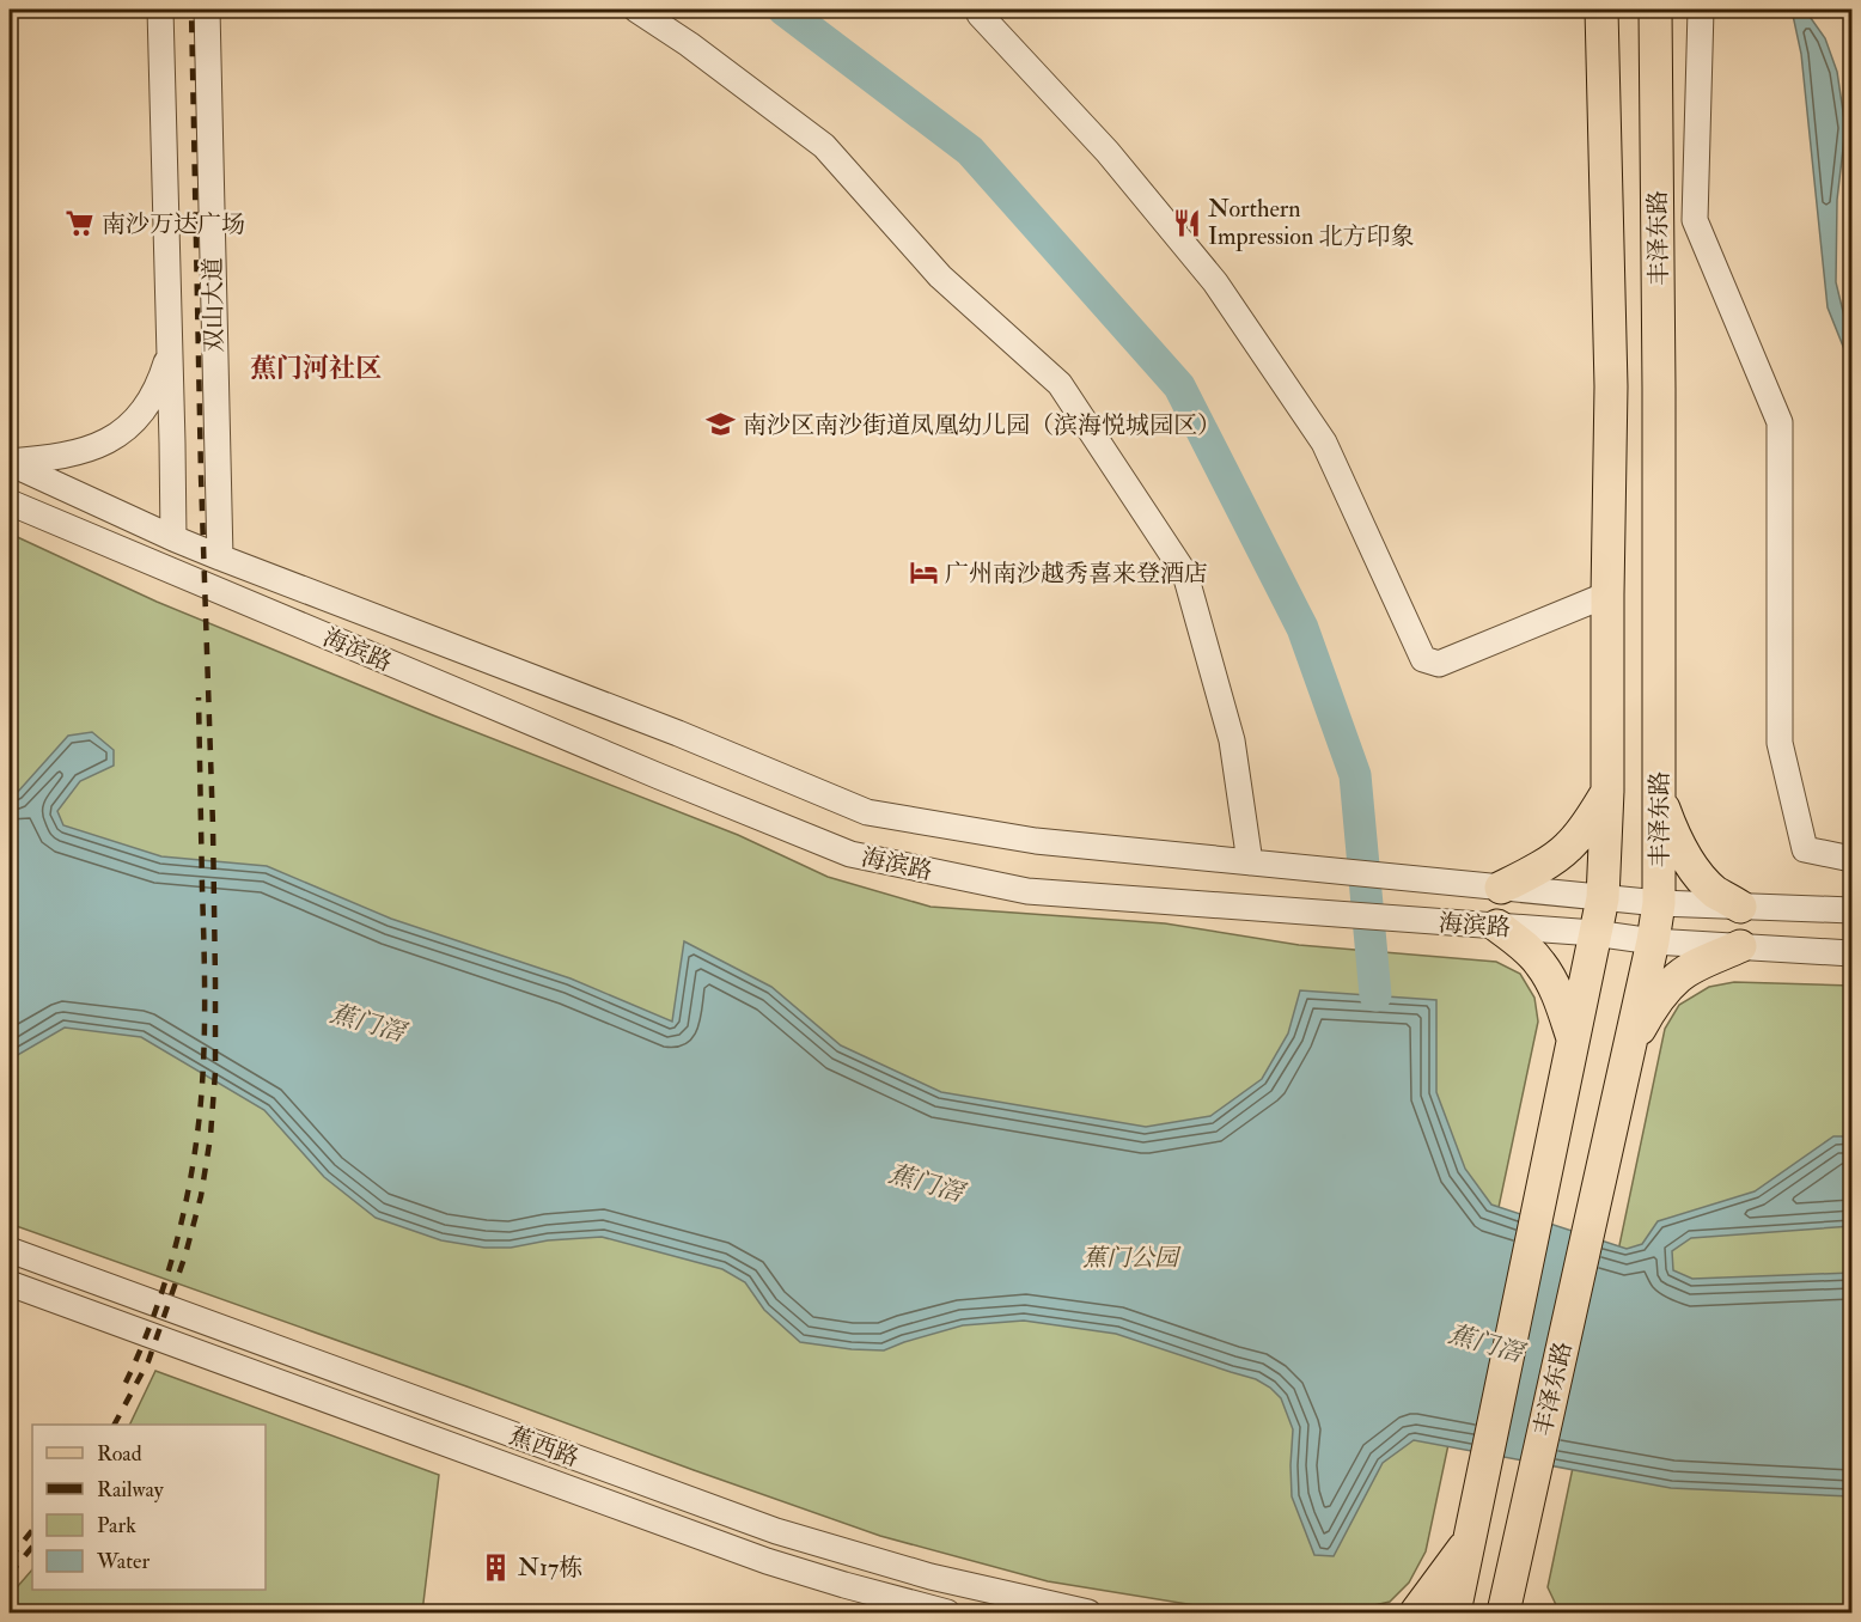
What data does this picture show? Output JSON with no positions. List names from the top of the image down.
{
  "streets": {
    "main road": ["丰泽东路"],
    "street": ["双山大道", "海滨路", "蕉西路"]
  },
  "crossings": [
    ["丰泽东路", "海滨路"],
    ["双山大道", "海滨路"]
  ],
  "districts": ["蕉门河社区"],
  "water": ["蕉门滘"],
  "parks": ["蕉门公园"],
  "places": {
    "restaurant": ["Northern Impression 北方印象"],
    "supermarket": ["南沙万达广场"],
    "school or university": ["南沙区南沙街道凤凰幼儿园（滨海悦城园区）"],
    "hotel": ["广州南沙越秀喜来登酒店"],
    "building": ["N17栋"]
  },
  "legend": [
    "Road",
    "Railway",
    "Park",
    "Water"
  ]
}
